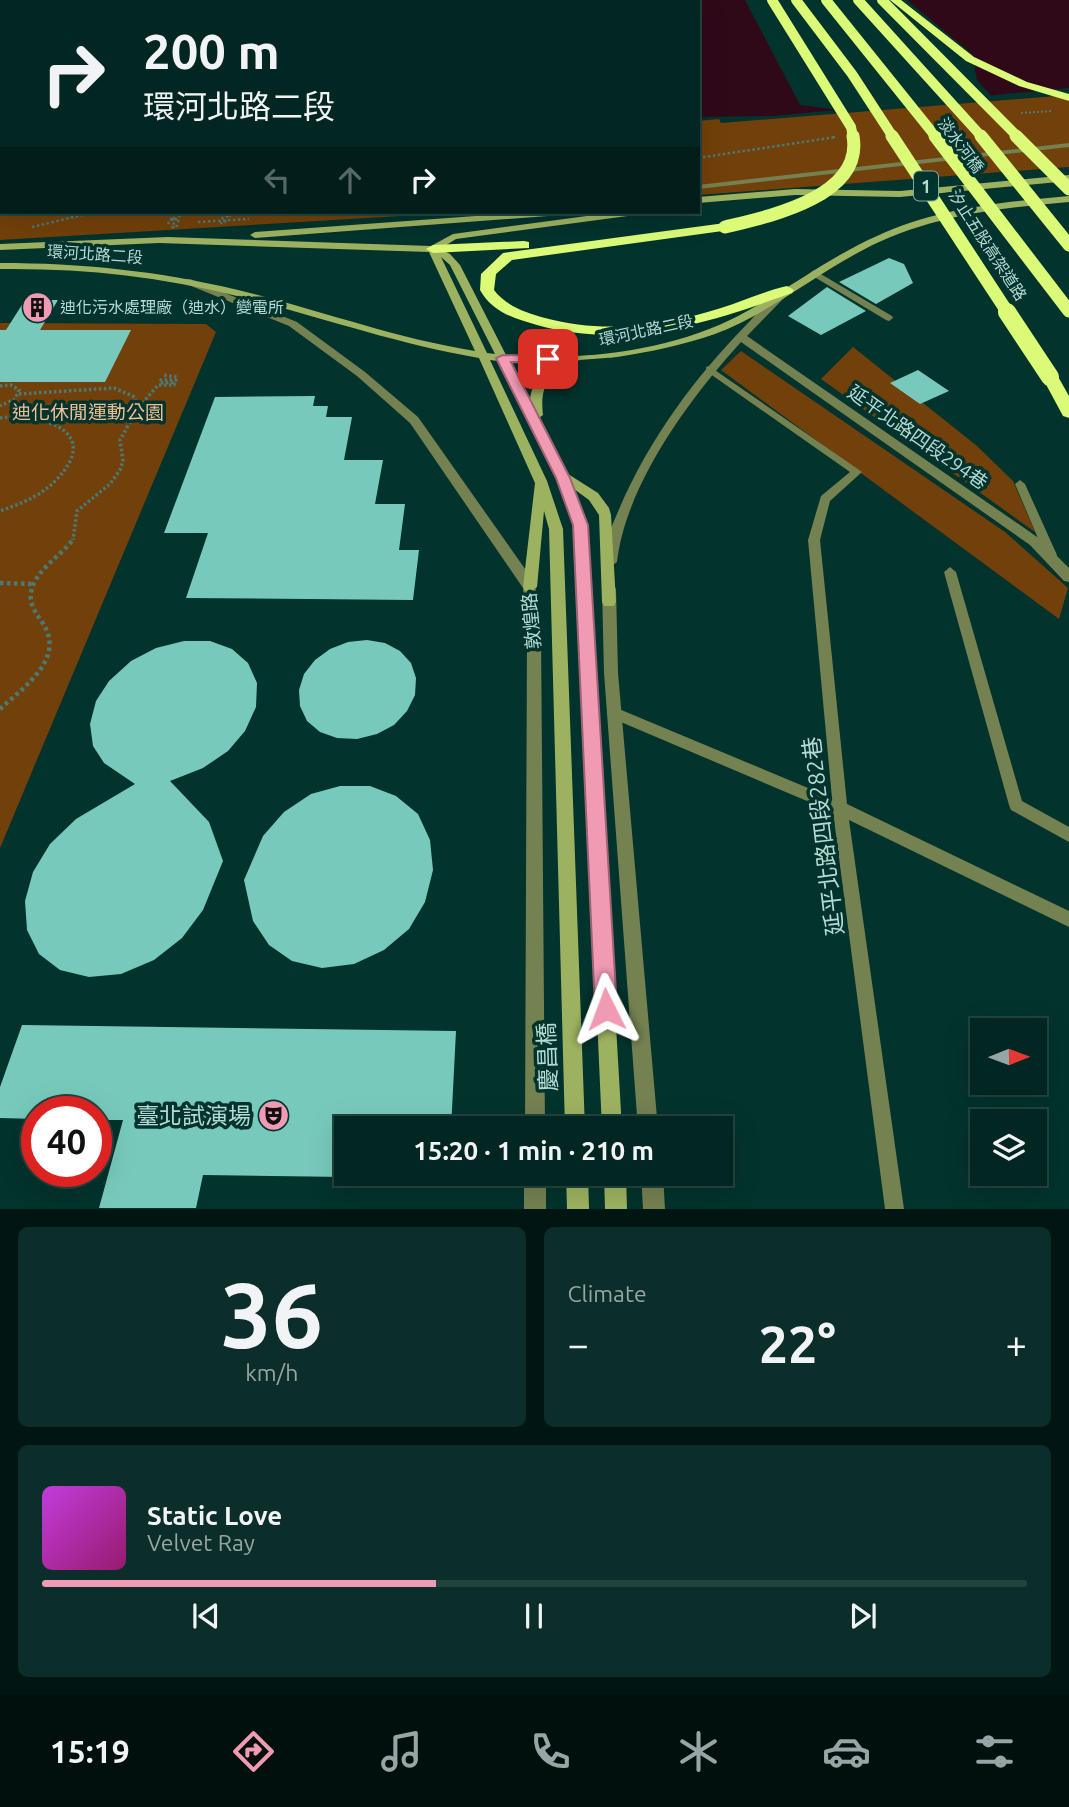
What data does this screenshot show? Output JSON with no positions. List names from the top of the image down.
{
  "streets": {
    "highway": ["淡水河橋", "1", "汐止五股高架道路"],
    "main road": ["環河北路二段", "慶昌橋"],
    "street": ["延平北路四段294巷", "敦煌路"],
    "lane": ["延平北路四段282巷"]
  },
  "crossings": [
    ["環河北路二段", "敦煌路"],
    ["環河北路二段", "慶昌橋"]
  ],
  "parks": ["迪化休閒運動公園"],
  "places": {
    "building": ["迪化污水處理廠（迪水）變電所"],
    "theatre": ["臺北試演場"]
  },
  "north": "right",
  "page": {
    "turn": ["200 m", "環河北路二段"],
    "limit": "40",
    "trip": "15:20 · 1 min · 210 m",
    "tile": [
      ["36", "km/h"],
      "Climate"
    ],
    "heat": ["−", "22°", "+"],
    "song": ["Static Love", "Velvet Ray"],
    "tabs": "15:19"
  }
}
